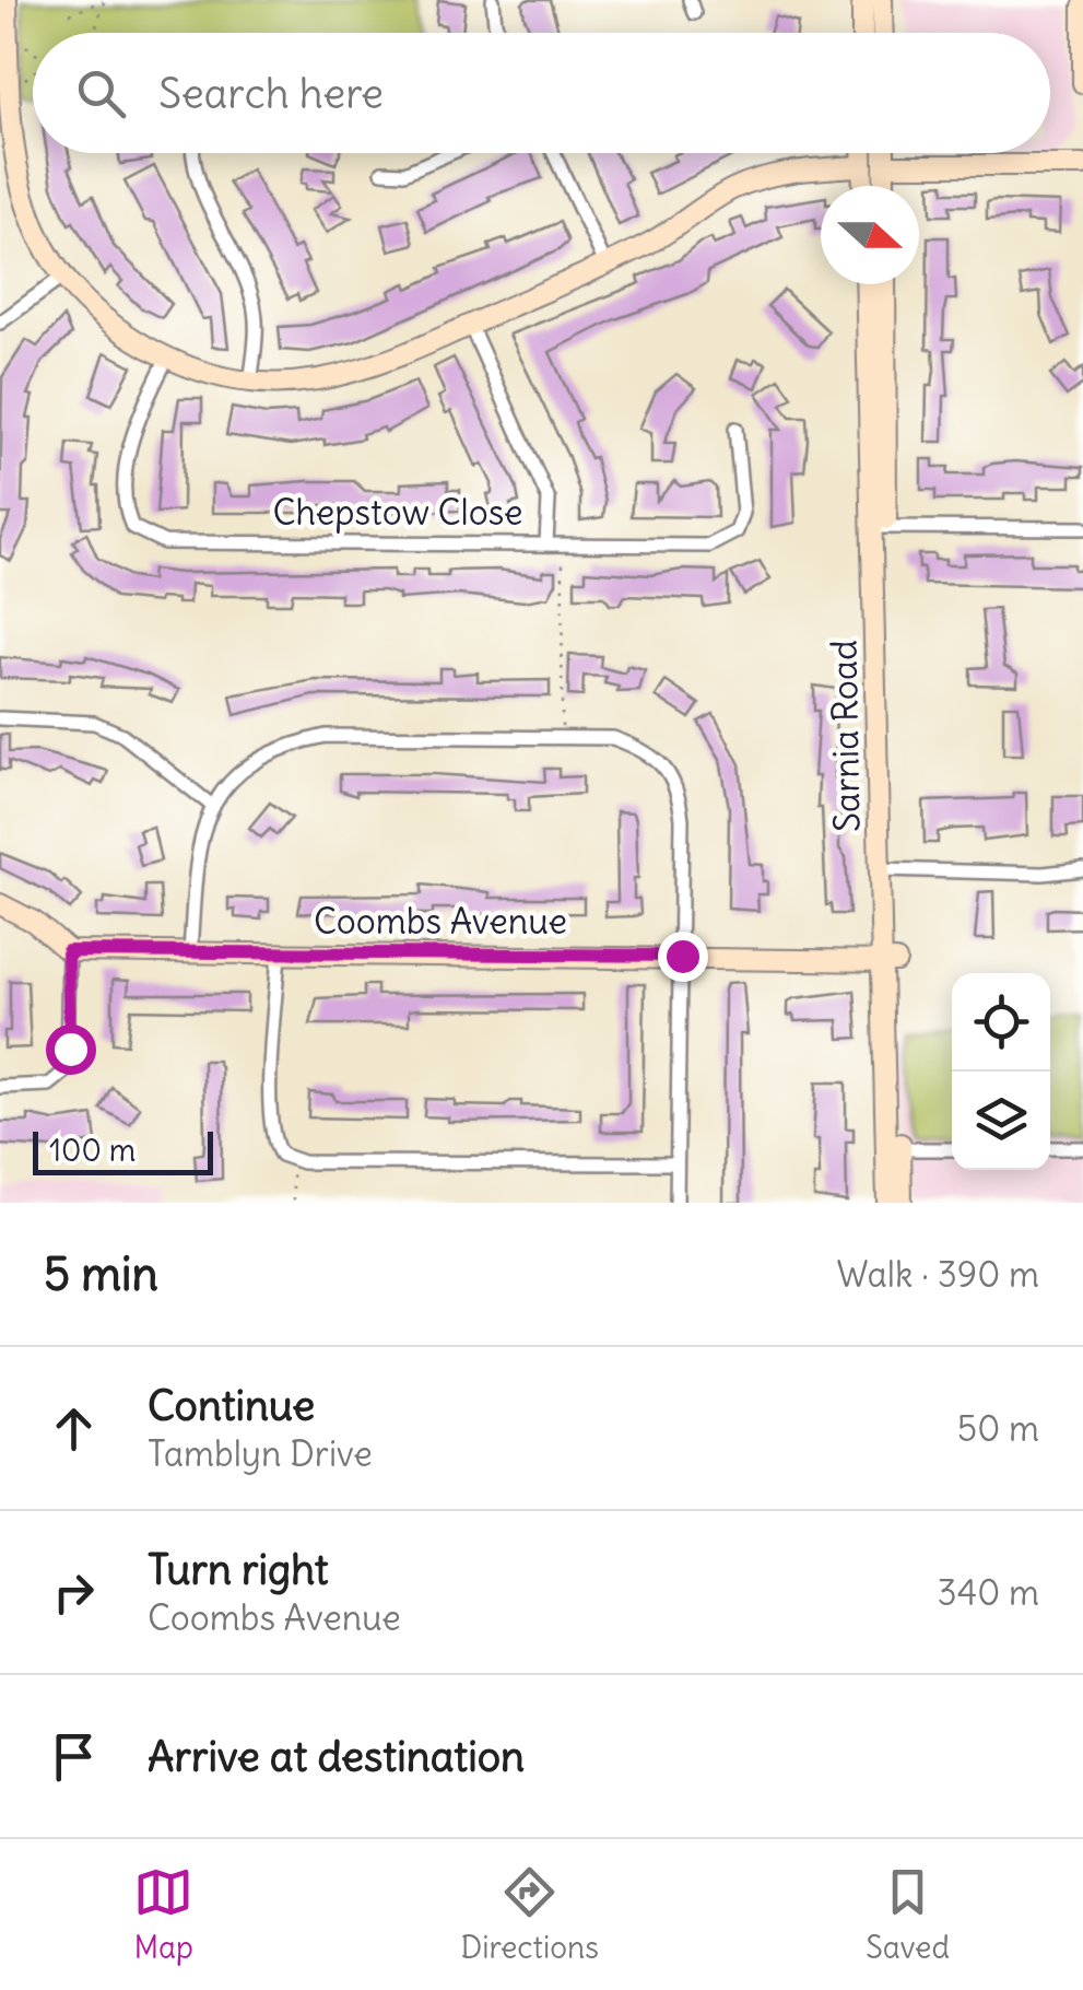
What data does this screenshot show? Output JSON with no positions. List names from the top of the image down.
{
  "streets": {
    "street": ["Chepstow Close", "Sarnia Road", "Coombs Avenue"]
  },
  "crossings": [
    ["Sarnia Road", "Coombs Avenue"]
  ],
  "scale_bar": "100 m",
  "north": "right",
  "page": {
    "search": "Search here",
    "scale": "100 m",
    "heading": ["5 min", "Walk · 390 m"],
    "list": [
      ["Continue", "Tamblyn Drive", "50 m"],
      ["Turn right", "Coombs Avenue", "340 m"],
      "Arrive at destination"
    ],
    "nav": ["Map", "Directions", "Saved"]
  }
}
